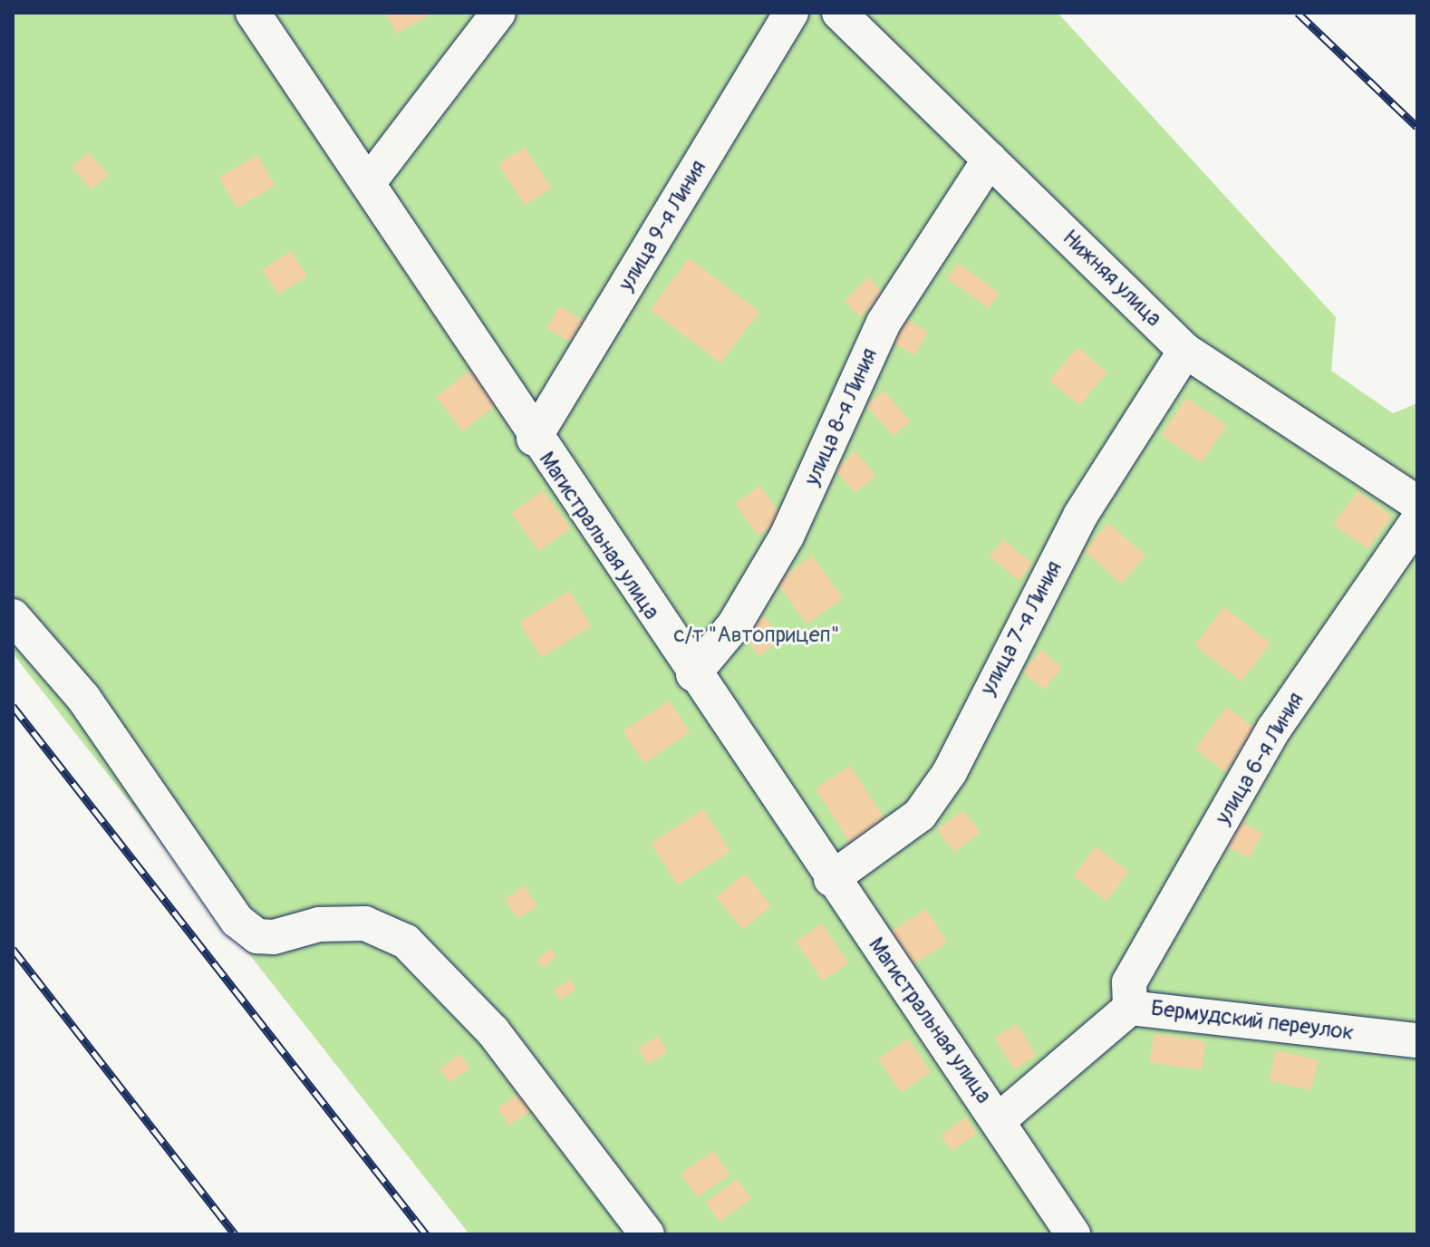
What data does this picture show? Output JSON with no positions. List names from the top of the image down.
{
  "streets": {
    "street": [
      "улица 9-я Линия",
      "Нижняя улица",
      "улица 8-я Линия",
      "Магистральная улица",
      "улица 7-я Линия",
      "улица 6-я Линия",
      "Бермудский переулок"
    ]
  },
  "crossings": [
    ["улица 9-я Линия", "Магистральная улица"],
    ["Нижняя улица", "улица 8-я Линия"],
    ["Нижняя улица", "улица 7-я Линия"],
    ["улица 8-я Линия", "Магистральная улица"],
    ["Магистральная улица", "улица 7-я Линия"],
    ["Магистральная улица", "Бермудский переулок"],
    ["улица 6-я Линия", "Бермудский переулок"]
  ],
  "parks": ["с/т \"Автоприцеп\""]
}
